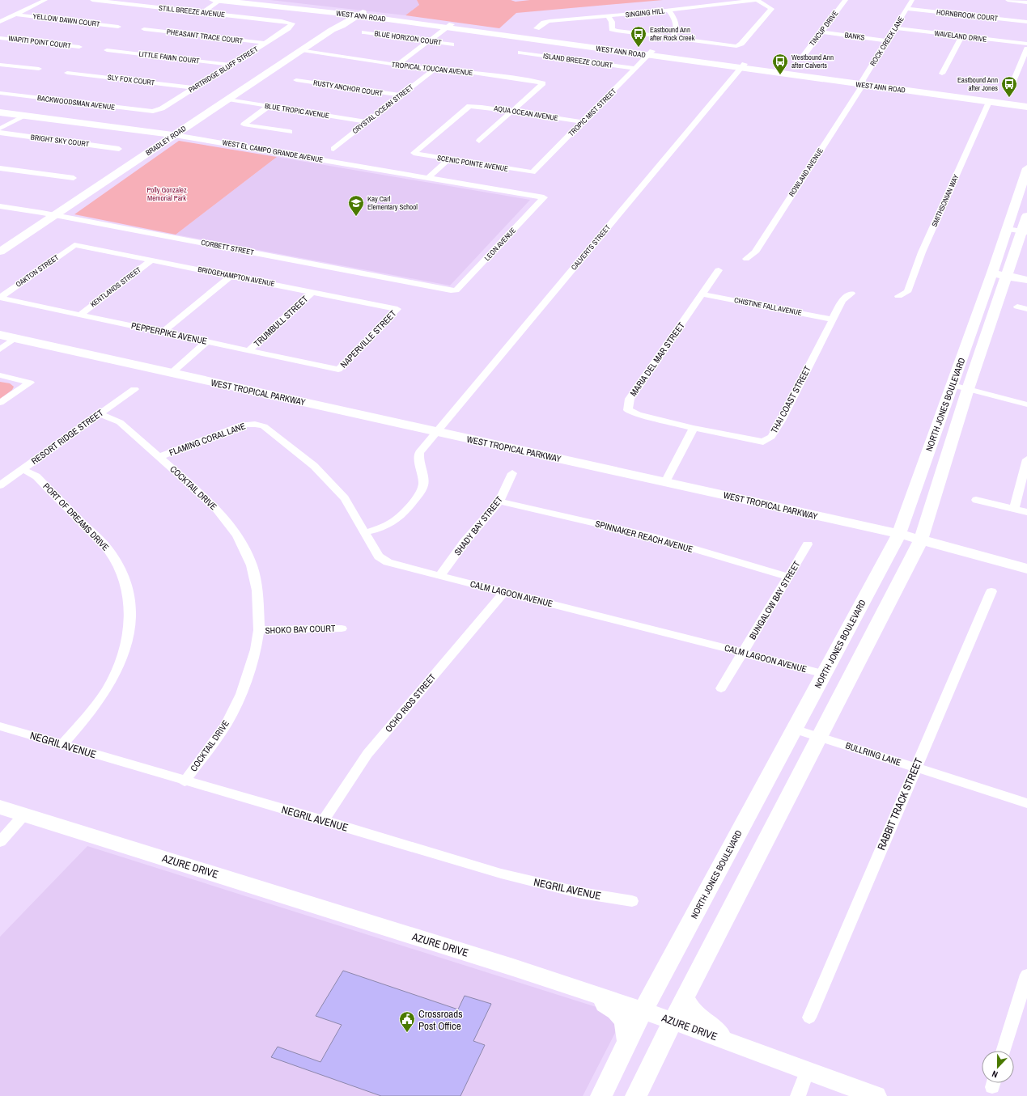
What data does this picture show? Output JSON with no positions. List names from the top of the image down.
{
  "streets": {
    "main road": [
      "WEST ANN ROAD",
      "BRADLEY ROAD",
      "WEST EL CAMPO GRANDE AVENUE",
      "WEST TROPICAL PARKWAY",
      "NORTH JONES BOULEVARD",
      "AZURE DRIVE"
    ],
    "street": [
      "STILL BREEZE AVENUE",
      "SINGING HILL",
      "HORNBROOK COURT",
      "YELLOW DAWN COURT",
      "TINCUP DRIVE",
      "PHEASANT TRACE COURT",
      "BANKS",
      "WAVELAND DRIVE",
      "BLUE HORIZON COURT",
      "ROCK CREEK LANE",
      "WAPITI POINT COURT",
      "LITTLE FAWN COURT",
      "ISLAND BREEZE COURT",
      "TROPICAL TOUCAN AVENUE",
      "PARTRIDGE BLUFF STREET",
      "SLY FOX COURT",
      "RUSTY ANCHOR COURT",
      "BACKWOODSMAN AVENUE",
      "CRYSTAL OCEAN STREET",
      "BLUE TROPIC AVENUE",
      "TROPIC MIST STREET",
      "AQUA OCEAN AVENUE",
      "BRIGHT SKY COURT",
      "SCENIC POINTE AVENUE",
      "ROWLAND AVENUE",
      "SMITHSONIAN WAY",
      "LEON AVENUE",
      "CORBETT STREET",
      "CALVERTS STREET",
      "OAKTON STREET",
      "BRIDGEHAMPTON AVENUE",
      "KENTLANDS STREET",
      "CHISTINE FALL AVENUE",
      "TRUMBULL STREET",
      "PEPPERPIKE AVENUE",
      "NAPERVILLE STREET",
      "MARIA DEL MAR STREET",
      "THAI COAST STREET",
      "RESORT RIDGE STREET",
      "FLAMING CORAL LANE",
      "COCKTAIL DRIVE",
      "PORT OF DREAMS DRIVE",
      "SHADY BAY STREET",
      "SPINNAKER REACH AVENUE",
      "CALM LAGOON AVENUE",
      "BUNGALOW BAY STREET",
      "SHOKO BAY COURT",
      "OCHO RIOS STREET",
      "NEGRIL AVENUE",
      "BULLRING LANE",
      "RABBIT TRACK STREET"
    ]
  },
  "crossings": [
    ["STILL BREEZE AVENUE", "PARTRIDGE BLUFF STREET"],
    ["HORNBROOK COURT", "ROCK CREEK LANE"],
    ["WEST ANN ROAD", "ROCK CREEK LANE"],
    ["WEST ANN ROAD", "TROPIC MIST STREET"],
    ["WEST ANN ROAD", "BRADLEY ROAD"],
    ["WEST ANN ROAD", "ROWLAND AVENUE"],
    ["WEST ANN ROAD", "SMITHSONIAN WAY"],
    ["WEST ANN ROAD", "CALVERTS STREET"],
    ["TINCUP DRIVE", "BANKS"],
    ["PHEASANT TRACE COURT", "PARTRIDGE BLUFF STREET"],
    ["BANKS", "ROCK CREEK LANE"],
    ["WAVELAND DRIVE", "ROCK CREEK LANE"],
    ["ROCK CREEK LANE", "ROWLAND AVENUE"],
    ["LITTLE FAWN COURT", "PARTRIDGE BLUFF STREET"],
    ["ISLAND BREEZE COURT", "TROPIC MIST STREET"],
    ["TROPICAL TOUCAN AVENUE", "CRYSTAL OCEAN STREET"],
    ["TROPICAL TOUCAN AVENUE", "AQUA OCEAN AVENUE"],
    ["TROPICAL TOUCAN AVENUE", "BRADLEY ROAD"],
    ["PARTRIDGE BLUFF STREET", "SLY FOX COURT"],
    ["PARTRIDGE BLUFF STREET", "BACKWOODSMAN AVENUE"],
    ["RUSTY ANCHOR COURT", "CRYSTAL OCEAN STREET"],
    ["CRYSTAL OCEAN STREET", "BLUE TROPIC AVENUE"],
    ["BLUE TROPIC AVENUE", "BRADLEY ROAD"],
    ["TROPIC MIST STREET", "AQUA OCEAN AVENUE"],
    ["TROPIC MIST STREET", "SCENIC POINTE AVENUE"],
    ["AQUA OCEAN AVENUE", "SCENIC POINTE AVENUE"],
    ["BRADLEY ROAD", "WEST EL CAMPO GRANDE AVENUE"],
    ["BRADLEY ROAD", "CORBETT STREET"],
    ["WEST EL CAMPO GRANDE AVENUE", "LEON AVENUE"],
    ["LEON AVENUE", "CORBETT STREET"],
    ["CALVERTS STREET", "WEST TROPICAL PARKWAY"],
    ["CALVERTS STREET", "CALM LAGOON AVENUE"],
    ["OAKTON STREET", "BRIDGEHAMPTON AVENUE"],
    ["OAKTON STREET", "PEPPERPIKE AVENUE"],
    ["BRIDGEHAMPTON AVENUE", "KENTLANDS STREET"],
    ["BRIDGEHAMPTON AVENUE", "TRUMBULL STREET"],
    ["BRIDGEHAMPTON AVENUE", "NAPERVILLE STREET"],
    ["KENTLANDS STREET", "PEPPERPIKE AVENUE"],
    ["CHISTINE FALL AVENUE", "MARIA DEL MAR STREET"],
    ["CHISTINE FALL AVENUE", "THAI COAST STREET"],
    ["TRUMBULL STREET", "PEPPERPIKE AVENUE"],
    ["PEPPERPIKE AVENUE", "NAPERVILLE STREET"],
    ["MARIA DEL MAR STREET", "THAI COAST STREET"],
    ["WEST TROPICAL PARKWAY", "NORTH JONES BOULEVARD"],
    ["NORTH JONES BOULEVARD", "CALM LAGOON AVENUE"],
    ["NORTH JONES BOULEVARD", "BULLRING LANE"],
    ["NORTH JONES BOULEVARD", "AZURE DRIVE"],
    ["RESORT RIDGE STREET", "COCKTAIL DRIVE"],
    ["RESORT RIDGE STREET", "PORT OF DREAMS DRIVE"],
    ["FLAMING CORAL LANE", "COCKTAIL DRIVE"],
    ["FLAMING CORAL LANE", "CALM LAGOON AVENUE"],
    ["COCKTAIL DRIVE", "SHOKO BAY COURT"],
    ["COCKTAIL DRIVE", "NEGRIL AVENUE"],
    ["PORT OF DREAMS DRIVE", "NEGRIL AVENUE"],
    ["SHADY BAY STREET", "SPINNAKER REACH AVENUE"],
    ["SHADY BAY STREET", "CALM LAGOON AVENUE"],
    ["SPINNAKER REACH AVENUE", "BUNGALOW BAY STREET"],
    ["CALM LAGOON AVENUE", "BUNGALOW BAY STREET"],
    ["CALM LAGOON AVENUE", "OCHO RIOS STREET"],
    ["OCHO RIOS STREET", "NEGRIL AVENUE"],
    ["BULLRING LANE", "RABBIT TRACK STREET"]
  ],
  "parks": ["Polly Gonzalez Memorial Park"],
  "places": {
    "bus stop": ["Eastbound Ann after Rock Creek", "Westbound Ann after Calverts", "Eastbound Ann after Jones"],
    "school or university": ["Kay Carl Elementary School"],
    "public building": ["Crossroads Post Office"]
  },
  "north": "bottom"
}
